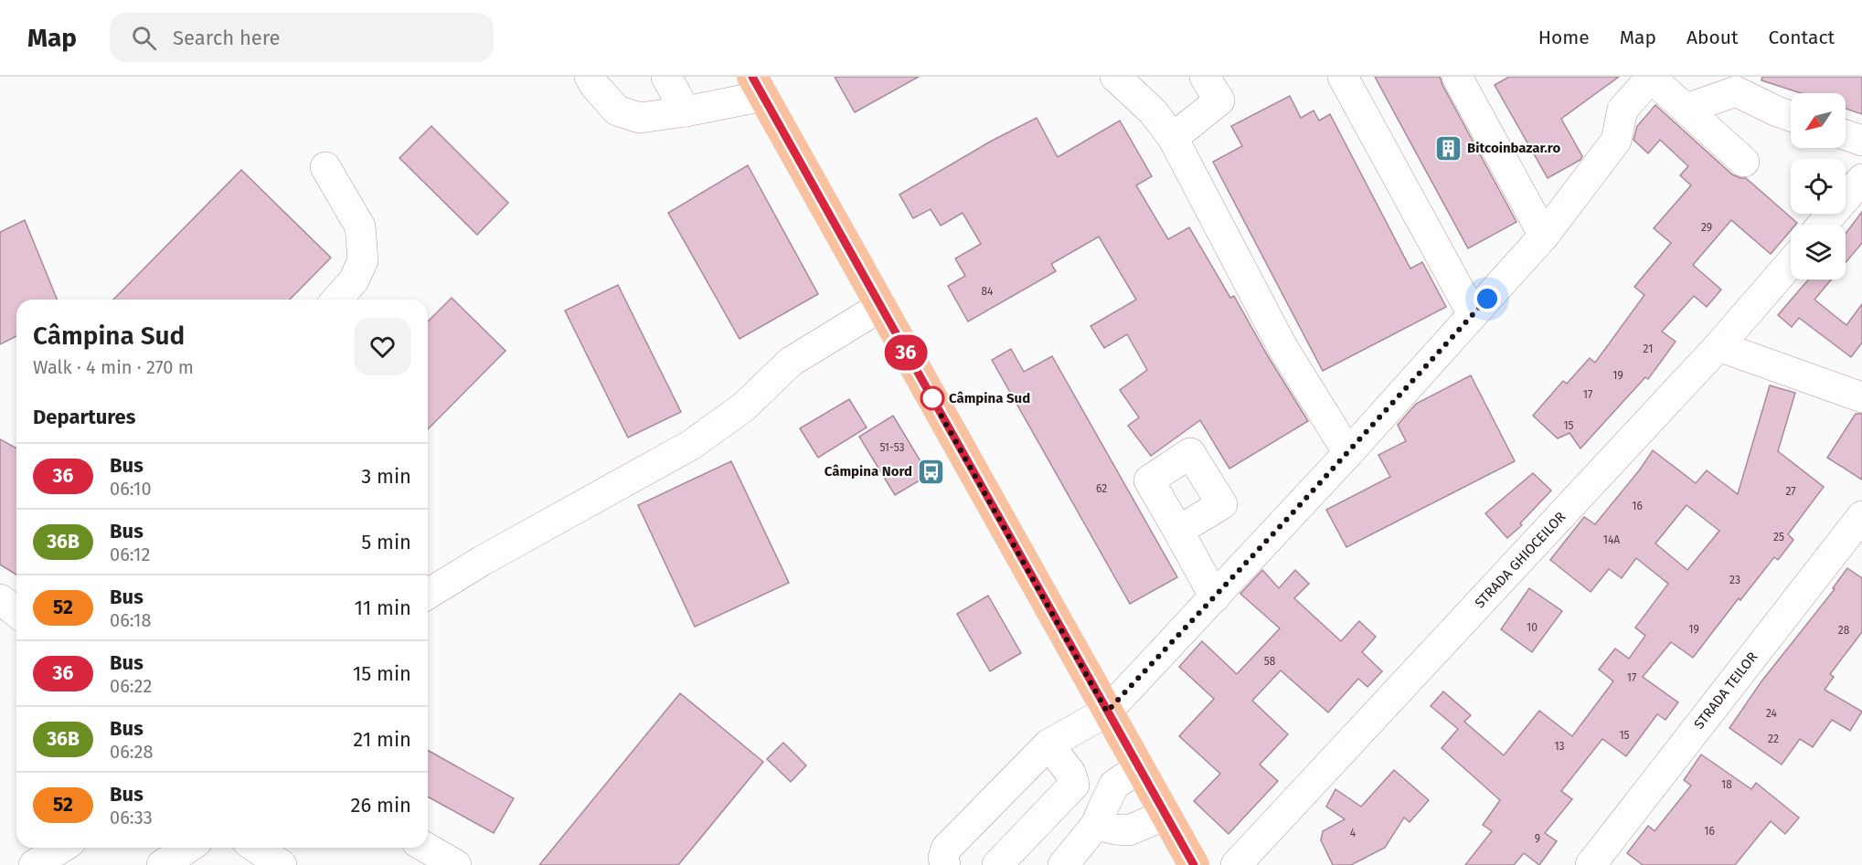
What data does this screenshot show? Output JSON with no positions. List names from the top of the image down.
{
  "streets": {
    "street": ["STRADA GHIOCEILOR", "STRADA TEILOR"]
  },
  "places": {
    "building": ["Bitcoinbazar.ro"],
    "other": ["Câmpina Sud"],
    "bus stop": ["Câmpina Nord"]
  },
  "lines": ["bus line 36"],
  "house_numbers": [
    "29",
    "84",
    "21",
    "19",
    "17",
    "15",
    "51-53",
    "62",
    "27",
    "16",
    "25",
    "14A",
    "23",
    "10",
    "19",
    "28",
    "58",
    "17",
    "24",
    "15",
    "22",
    "13",
    "18",
    "16",
    "4",
    "9"
  ],
  "north": "bottom left",
  "page": {
    "header": "Map",
    "search": "Search here",
    "nav": [
      "Home",
      "Map",
      "About",
      "Contact"
    ],
    "on_map": "36",
    "heading": [
      ["Câmpina Sud", "Walk · 4 min · 270 m"],
      "Departures"
    ],
    "list": [
      {
        "mark": "36",
        "name": "Bus",
        "note": "06:10",
        "value": "3 min"
      },
      {
        "mark": "36B",
        "name": "Bus",
        "note": "06:12",
        "value": "5 min"
      },
      {
        "mark": "52",
        "name": "Bus",
        "note": "06:18",
        "value": "11 min"
      },
      {
        "mark": "36",
        "name": "Bus",
        "note": "06:22",
        "value": "15 min"
      },
      {
        "mark": "36B",
        "name": "Bus",
        "note": "06:28",
        "value": "21 min"
      },
      {
        "mark": "52",
        "name": "Bus",
        "note": "06:33",
        "value": "26 min"
      }
    ]
  }
}
